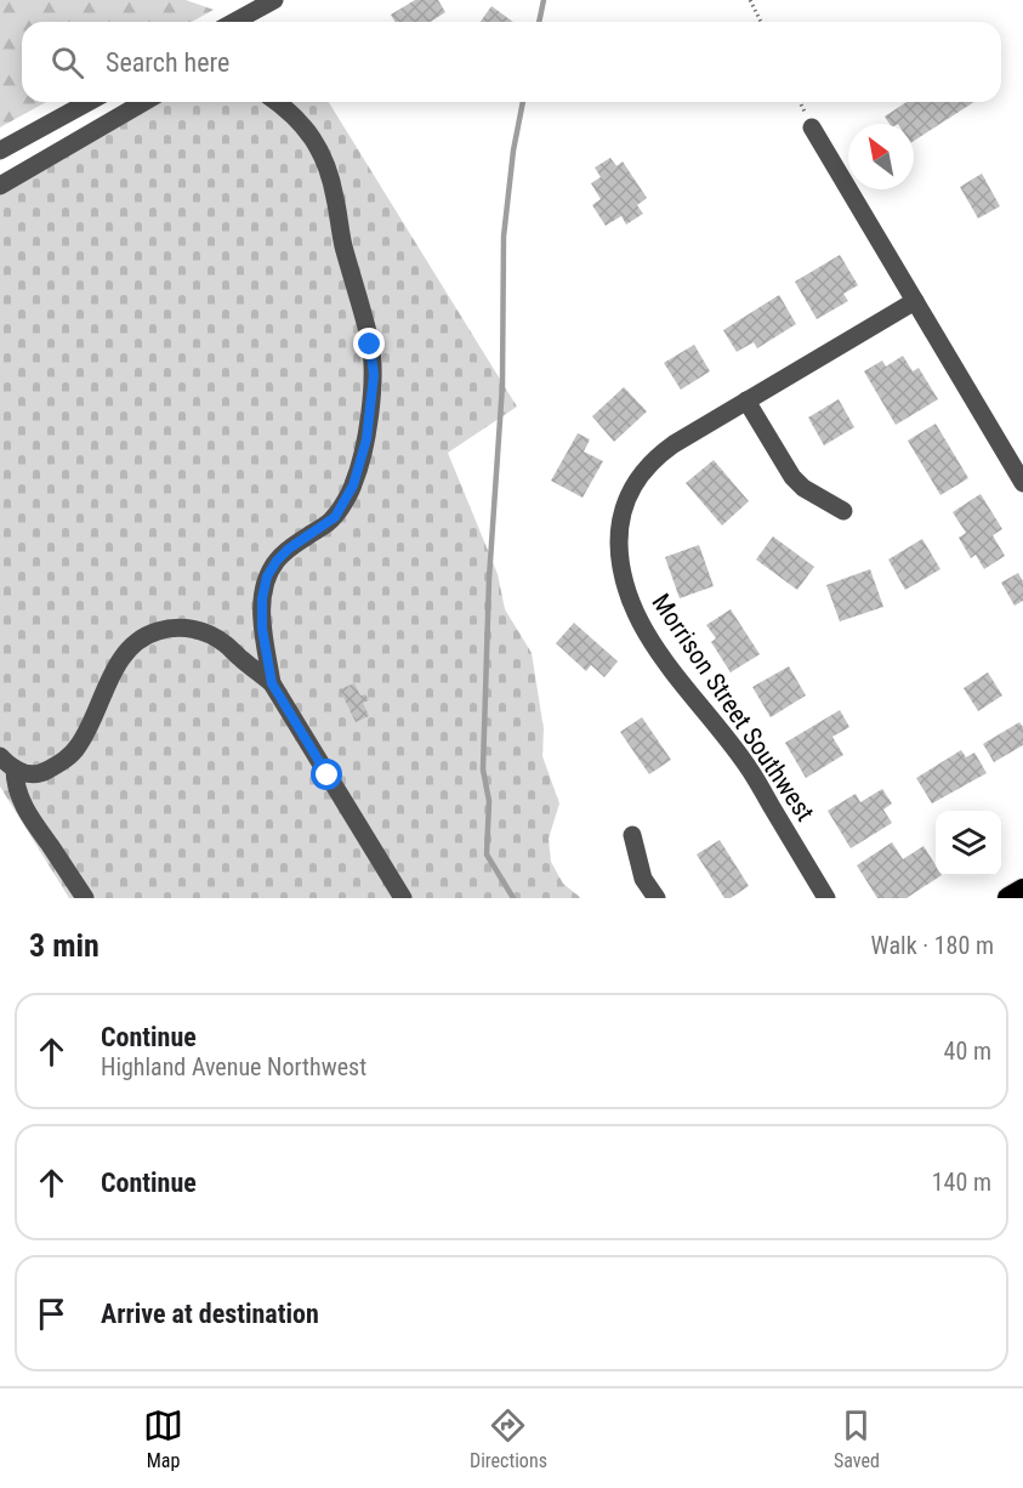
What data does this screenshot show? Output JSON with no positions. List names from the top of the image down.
{
  "streets": {
    "street": ["Morrison Street Southwest"]
  },
  "north": "top left",
  "page": {
    "search": "Search here",
    "heading": ["3 min", "Walk · 180 m"],
    "list": [
      ["Continue", "Highland Avenue Northwest", "40 m"],
      ["Continue", "140 m"],
      "Arrive at destination"
    ],
    "nav": ["Map", "Directions", "Saved"]
  }
}
